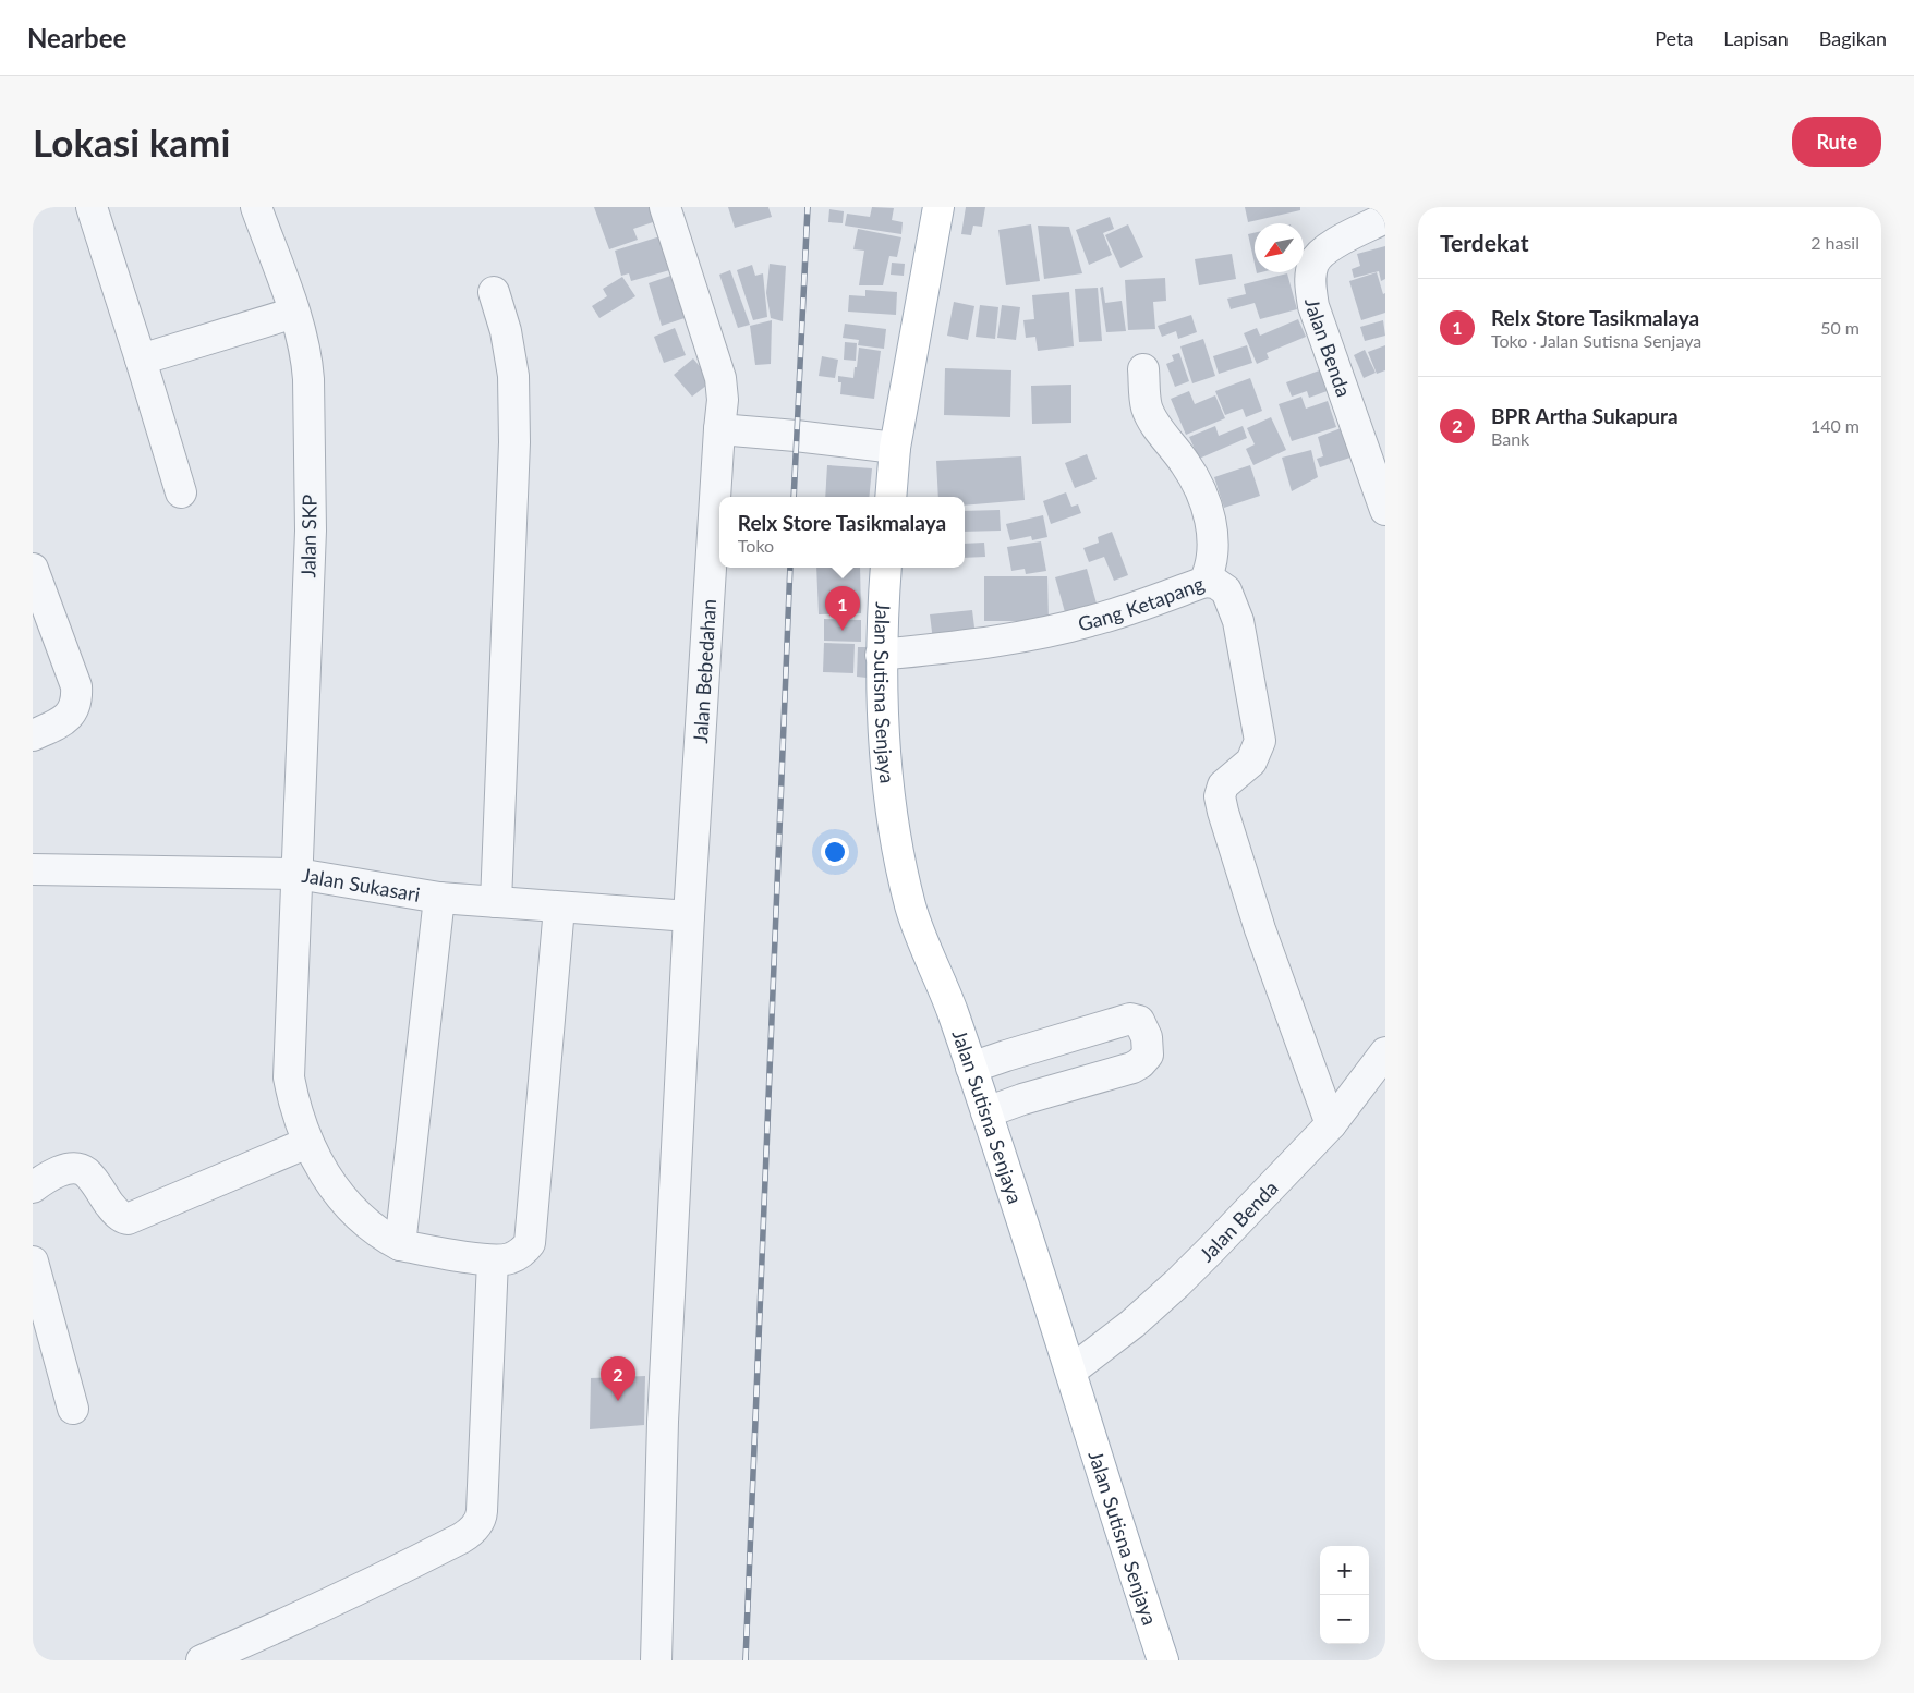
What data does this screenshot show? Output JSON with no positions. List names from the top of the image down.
{
  "streets": {
    "main road": ["Jalan Sutisna Senjaya"],
    "street": [
      "Jalan Benda",
      "Jalan SKP",
      "Gang Ketapang",
      "Jalan Bebedahan",
      "Jalan Sukasari"
    ]
  },
  "crossings": [
    ["Jalan Benda", "Jalan Sutisna Senjaya"],
    ["Jalan SKP", "Jalan Sukasari"],
    ["Gang Ketapang", "Jalan Sutisna Senjaya"],
    ["Jalan Bebedahan", "Jalan Sukasari"]
  ],
  "north": "bottom left",
  "page": {
    "header": "Nearbee",
    "nav": ["Peta", "Lapisan", "Bagikan"],
    "buttons": "Rute",
    "title": "Lokasi kami",
    "heading": ["Terdekat", "2 hasil"],
    "list": [
      {
        "mark": "1",
        "name": "Relx Store Tasikmalaya",
        "note": "Toko · Jalan Sutisna Senjaya",
        "value": "50 m"
      },
      {
        "mark": "2",
        "name": "BPR Artha Sukapura",
        "note": "Bank",
        "value": "140 m"
      }
    ],
    "popup": ["Relx Store Tasikmalaya", "Toko"],
    "pins": ["1", "2"],
    "map_buttons": ["+", "−"]
  }
}
